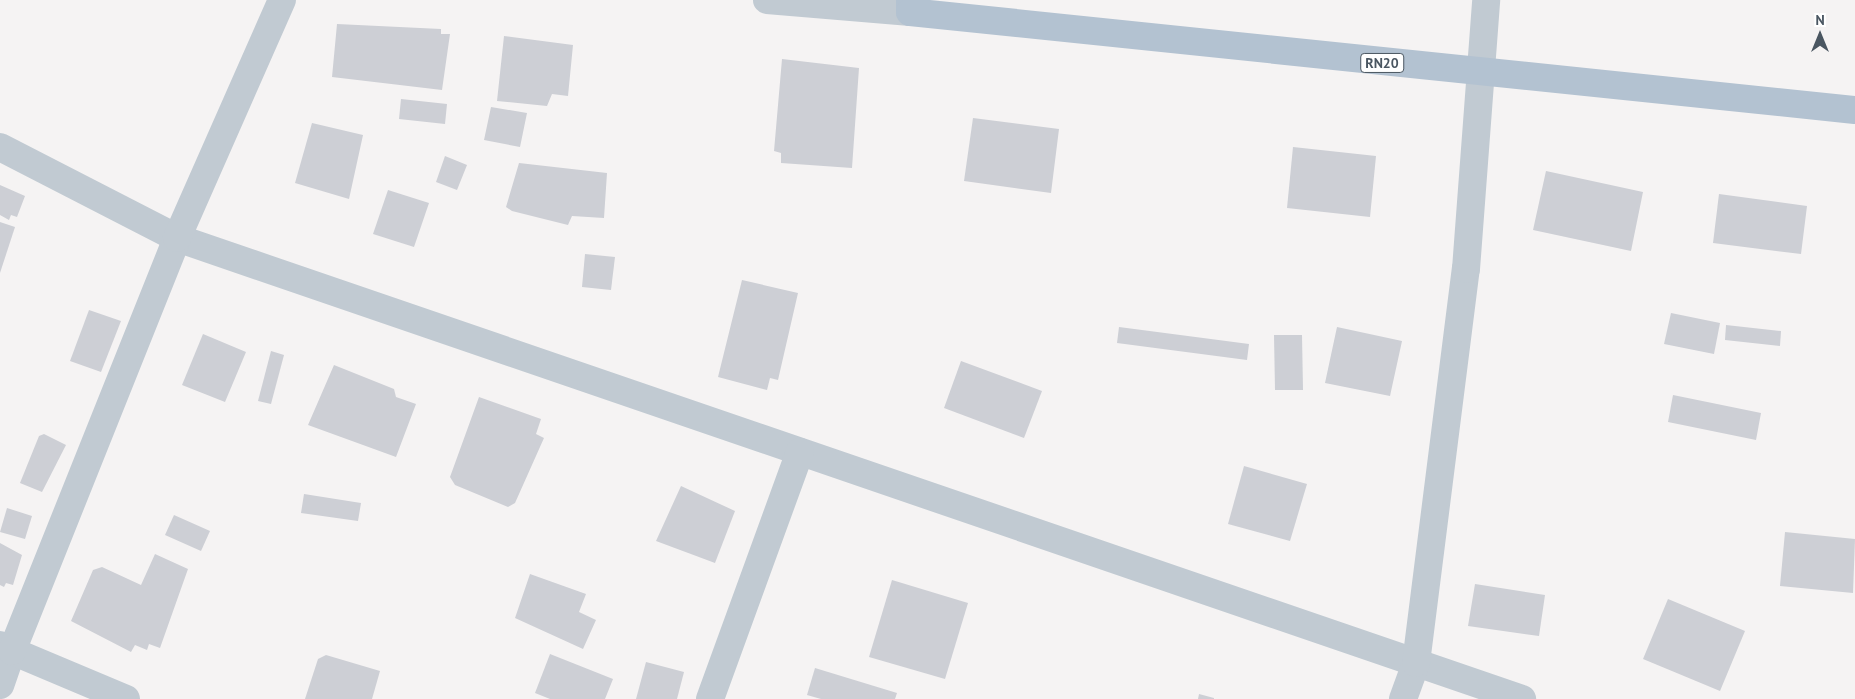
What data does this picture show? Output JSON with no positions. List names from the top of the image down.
{
  "streets": {
    "main road": ["RN20"]
  },
  "north": "top"
}
